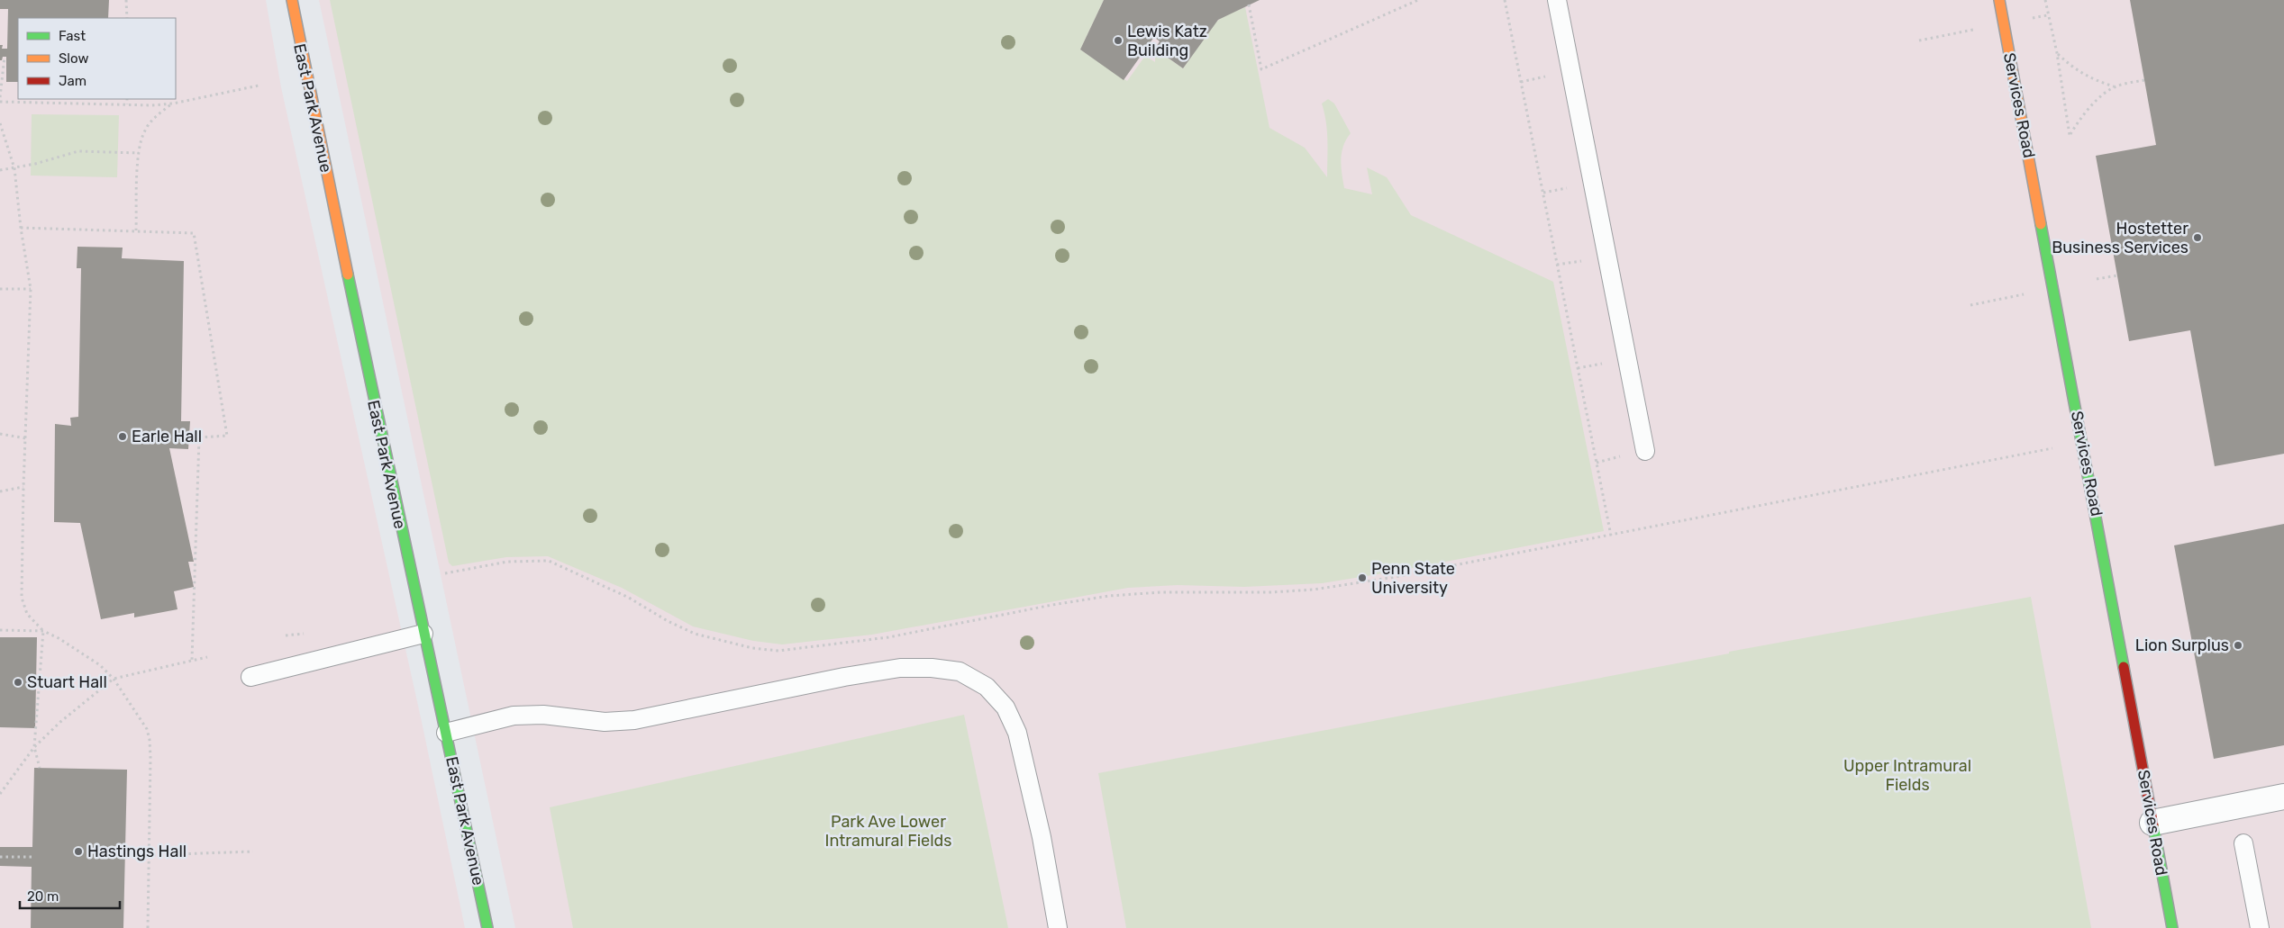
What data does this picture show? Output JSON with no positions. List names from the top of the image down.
{
  "streets": {
    "main road": ["Services Road", "East Park Avenue"]
  },
  "parks": ["Upper Intramural Fields", "Park Ave Lower Intramural Fields"],
  "places": [
    "Lewis Katz Building",
    "Hostetter Business Services",
    "Earle Hall",
    "Penn State University",
    "Lion Surplus",
    "Stuart Hall",
    "Hastings Hall"
  ],
  "legend": ["Fast", "Slow", "Jam"],
  "scale_bar": "20 m"
}
